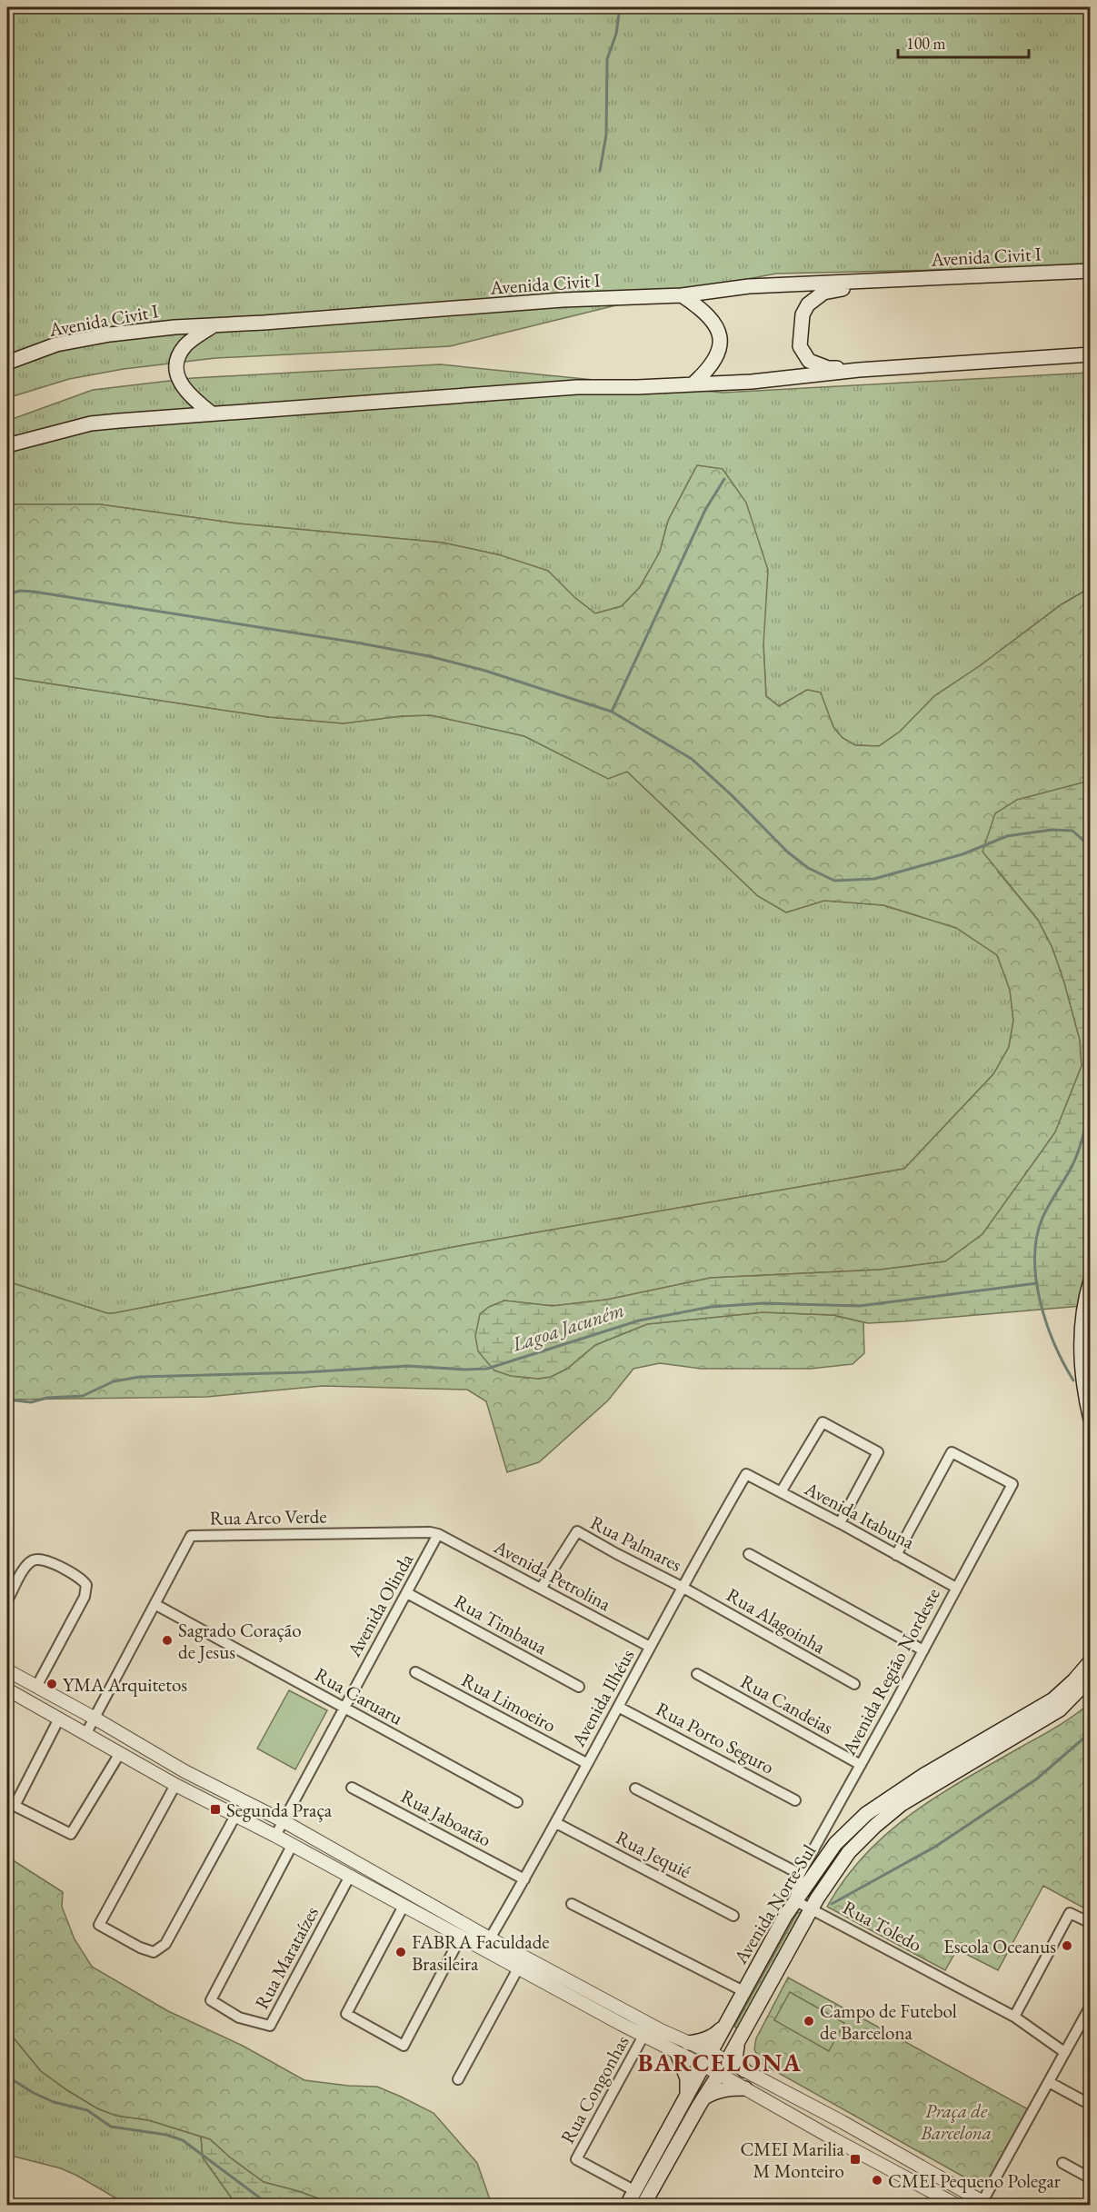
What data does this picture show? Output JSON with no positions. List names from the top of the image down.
{
  "streets": {
    "main road": ["Avenida Civit I", "Avenida Norte-Sul"],
    "street": [
      "Avenida Itabuna",
      "Rua Arco Verde",
      "Rua Palmares",
      "Avenida Petrolina",
      "Avenida Olinda",
      "Rua Alagoinha",
      "Rua Timbaua",
      "Avenida Região Nordeste",
      "Rua Caruaru",
      "Avenida Ilhéus",
      "Rua Limoeiro",
      "Rua Candeias",
      "Rua Porto Seguro",
      "Rua Jaboatão",
      "Rua Jequié",
      "Rua Toledo",
      "Rua Marataízes",
      "Rua Congonhas"
    ]
  },
  "crossings": [
    ["Avenida Itabuna", "Avenida Região Nordeste"],
    ["Avenida Itabuna", "Avenida Ilhéus"],
    ["Rua Arco Verde", "Avenida Petrolina"],
    ["Rua Arco Verde", "Avenida Olinda"],
    ["Rua Arco Verde", "Rua Caruaru"],
    ["Rua Palmares", "Avenida Petrolina"],
    ["Rua Palmares", "Rua Alagoinha"],
    ["Rua Palmares", "Avenida Ilhéus"],
    ["Avenida Petrolina", "Avenida Olinda"],
    ["Avenida Petrolina", "Avenida Ilhéus"],
    ["Avenida Olinda", "Rua Timbaua"],
    ["Avenida Olinda", "Rua Caruaru"],
    ["Rua Alagoinha", "Avenida Ilhéus"],
    ["Avenida Região Nordeste", "Rua Candeias"],
    ["Avenida Região Nordeste", "Avenida Norte-Sul"],
    ["Avenida Região Nordeste", "Rua Toledo"],
    ["Avenida Ilhéus", "Rua Limoeiro"],
    ["Avenida Ilhéus", "Rua Porto Seguro"],
    ["Avenida Ilhéus", "Rua Jaboatão"],
    ["Avenida Ilhéus", "Rua Jequié"],
    ["Avenida Norte-Sul", "Rua Toledo"],
    ["Avenida Norte-Sul", "Rua Congonhas"]
  ],
  "districts": ["BARCELONA"],
  "water": ["Lagoa Jacuném"],
  "parks": ["Praça de Barcelona"],
  "places": {
    "other": [
      "Sagrado Coração de Jesus",
      "YMA Arquitetos",
      "Escola Oceanus",
      "FABRA Faculdade Brasileira",
      "Campo de Futebol de Barcelona",
      "CMEI Pequeno Polegar"
    ],
    "transit": ["Segunda Praça", "CMEI Marilia M Monteiro"]
  },
  "scale_bar": "100 m"
}
